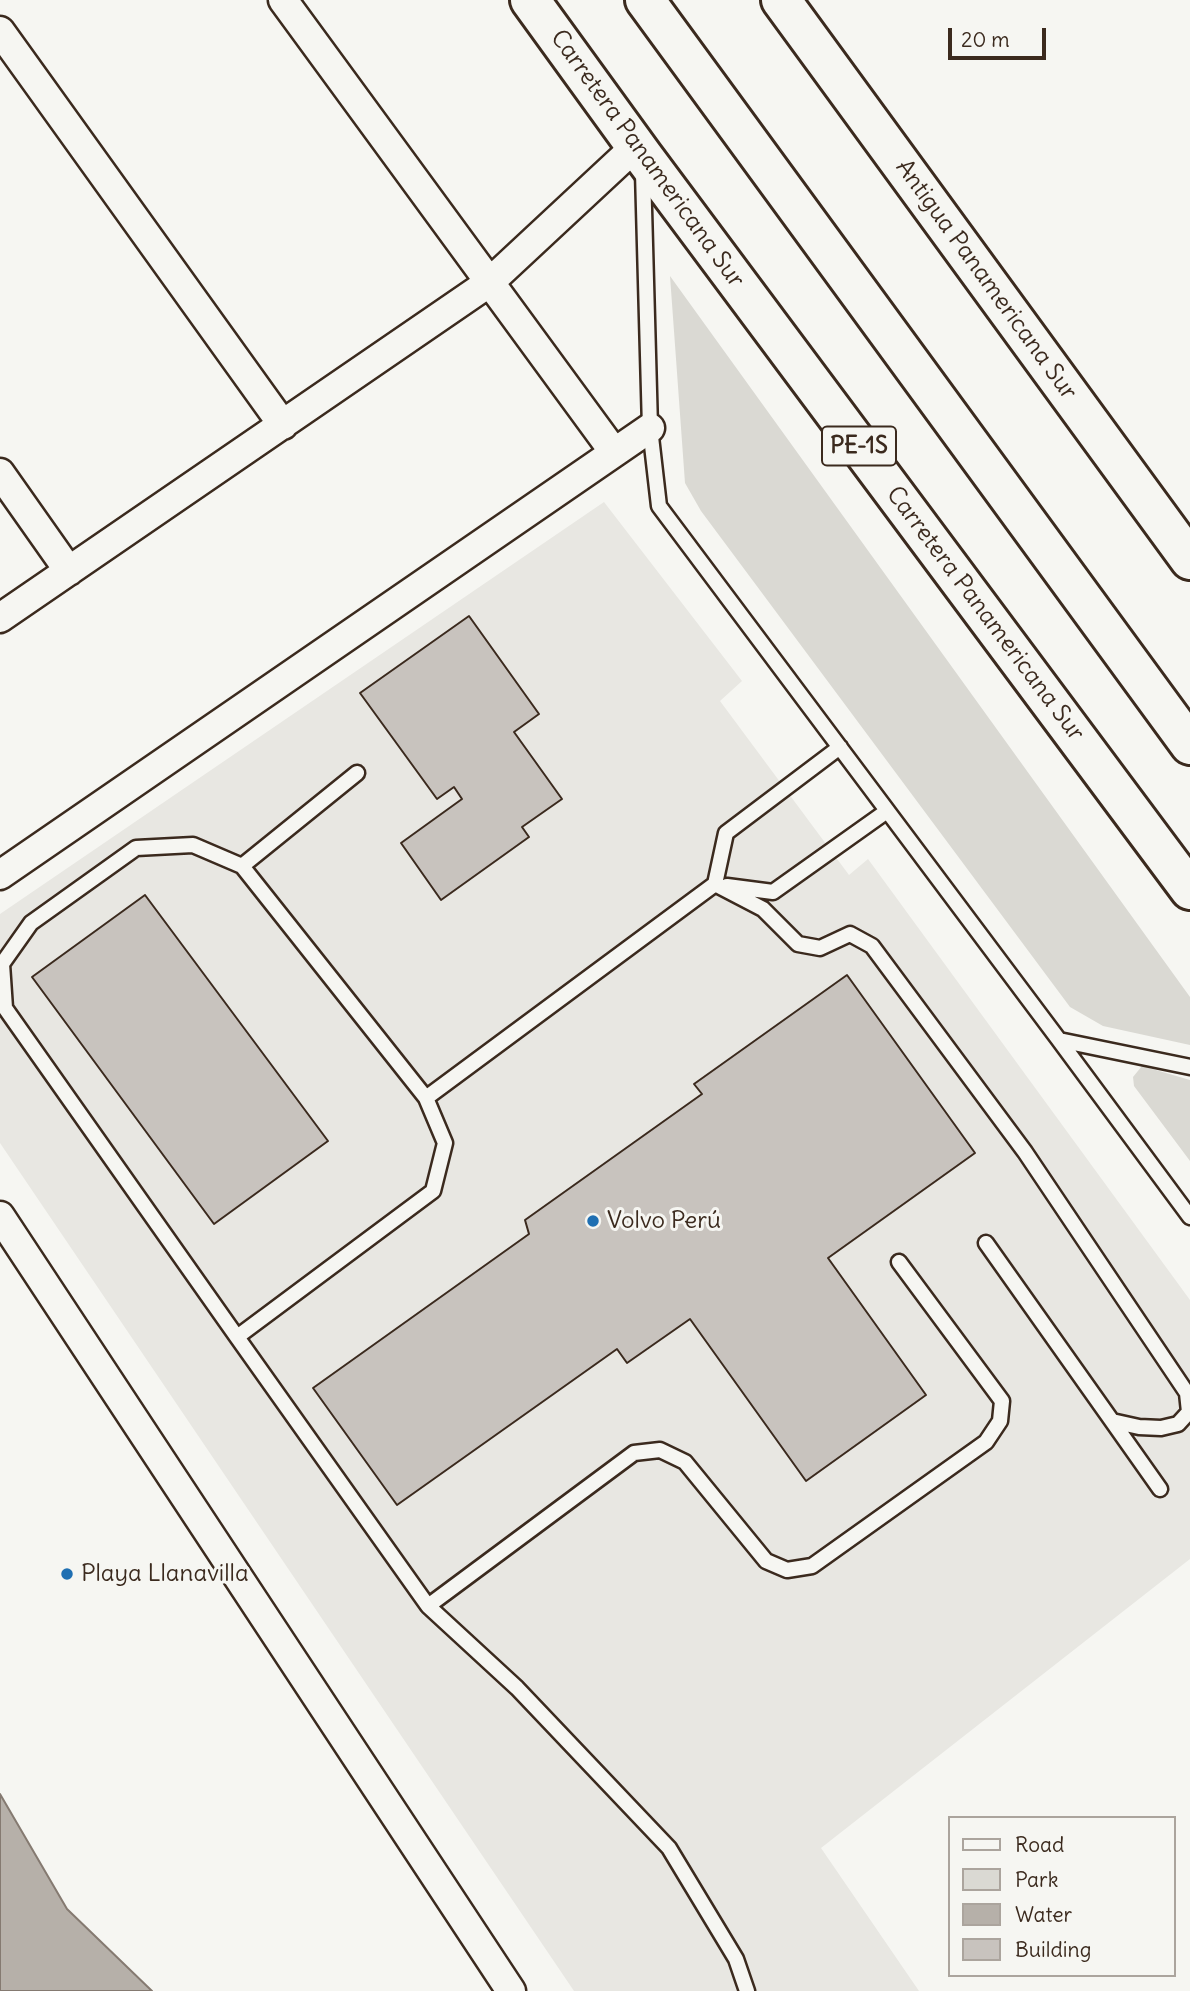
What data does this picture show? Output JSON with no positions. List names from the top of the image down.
{
  "streets": {
    "main road": ["Carretera Panamericana Sur", "Antigua Panamericana Sur", "PE-1S"]
  },
  "places": ["Volvo Perú", "Playa Llanavilla"],
  "legend": [
    "Road",
    "Park",
    "Water",
    "Building"
  ],
  "scale_bar": "20 m"
}
